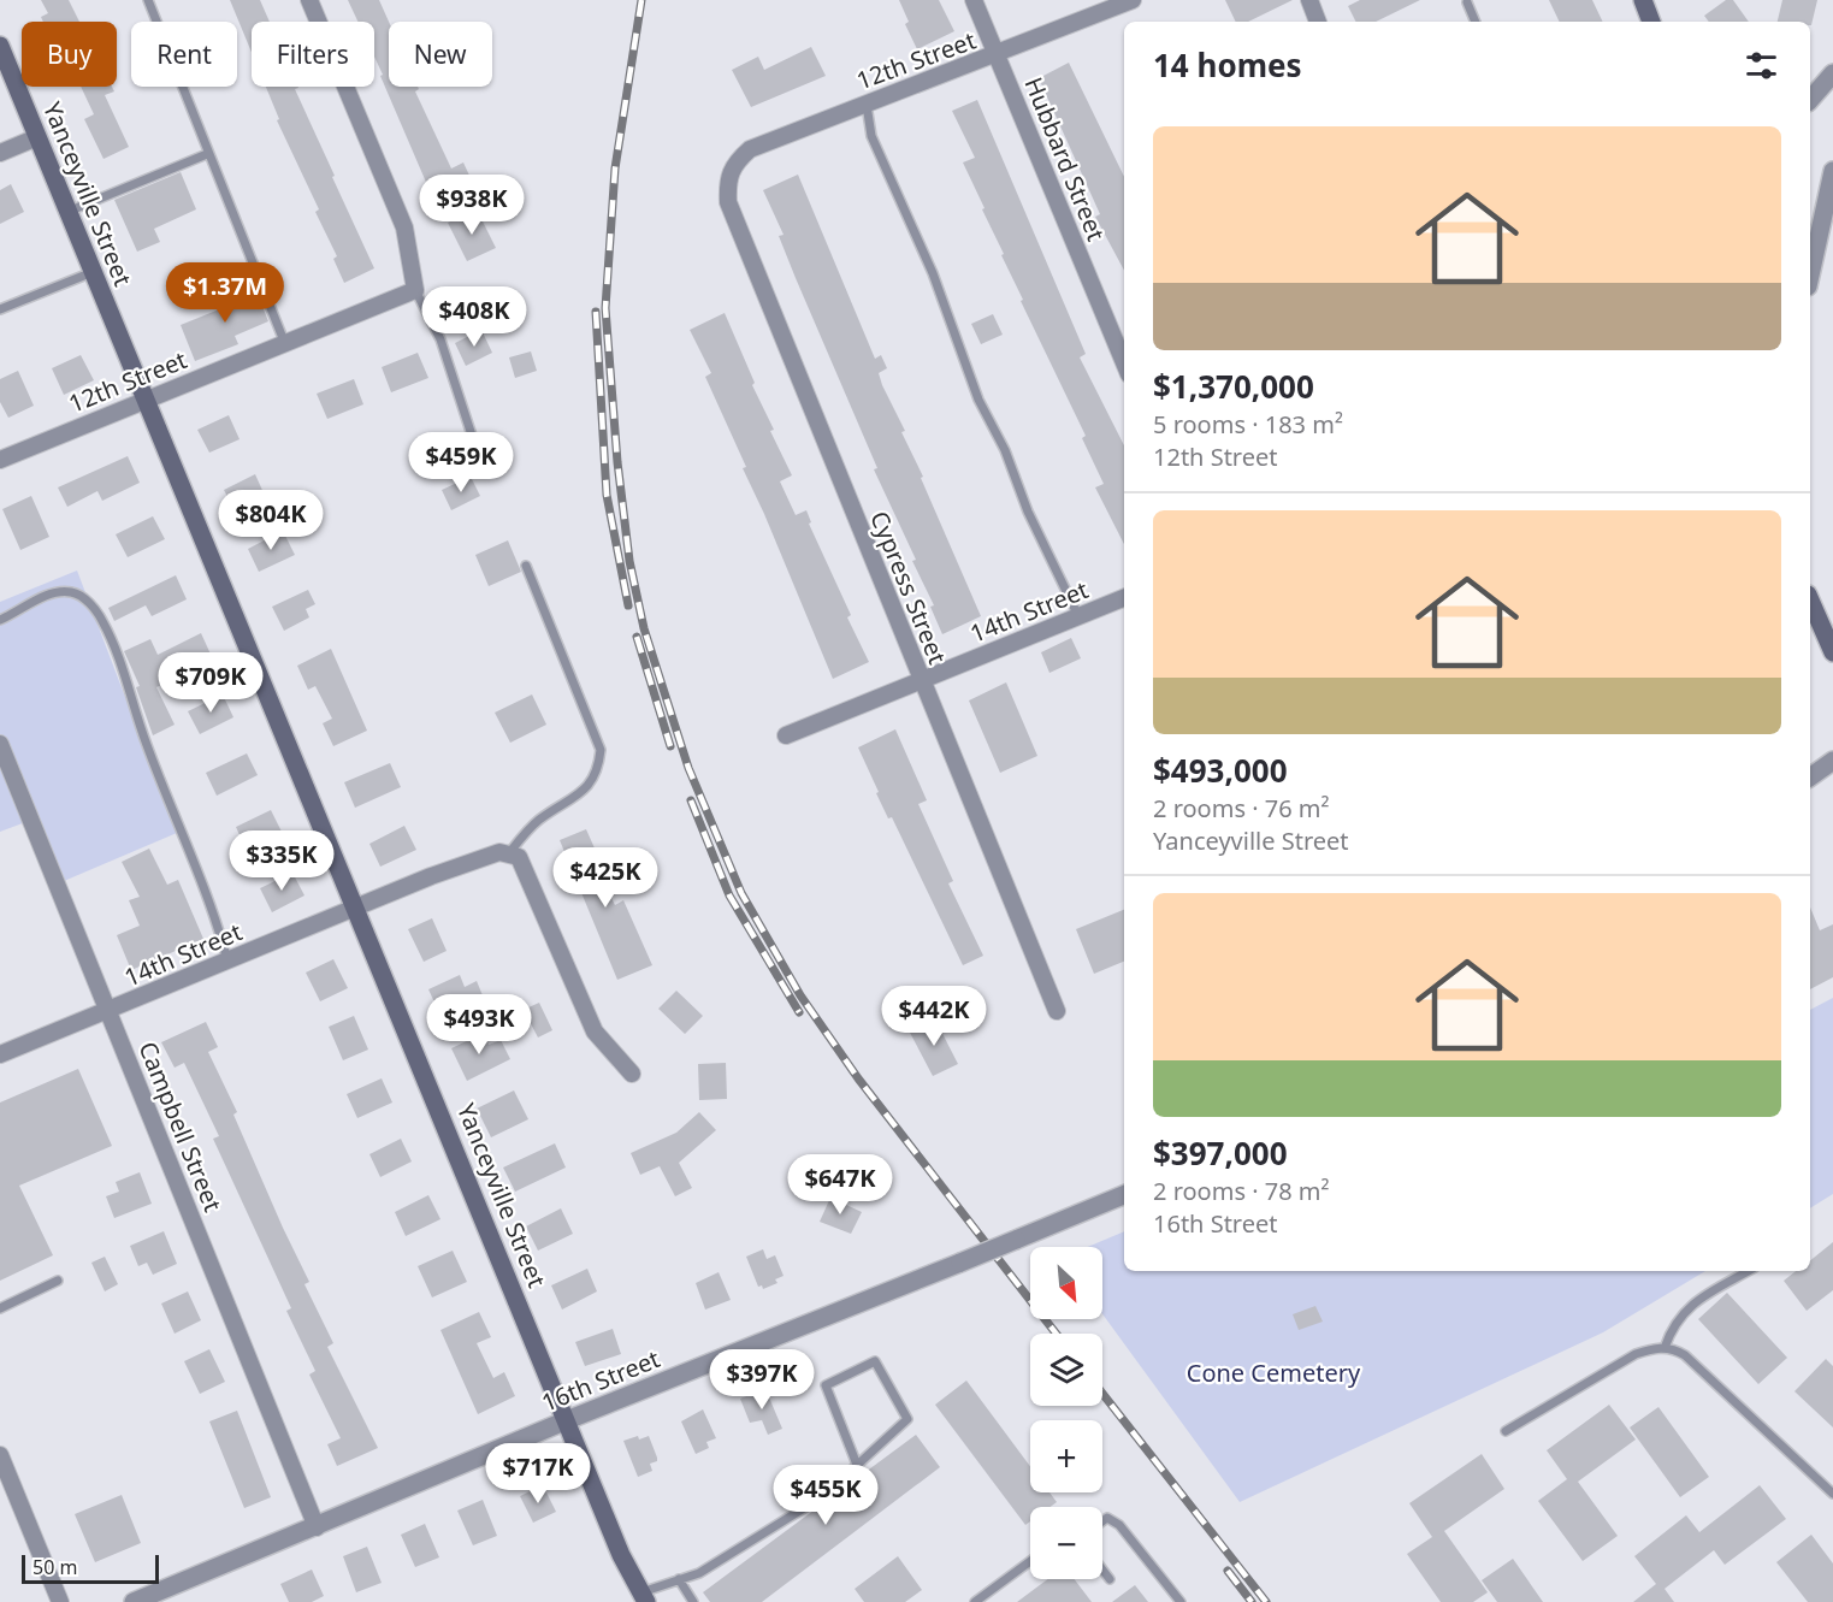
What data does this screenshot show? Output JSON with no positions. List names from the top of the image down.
{
  "streets": {
    "main road": ["Yanceyville Street"],
    "street": [
      "12th Street",
      "Hubbard Street",
      "Cypress Street",
      "14th Street",
      "Campbell Street",
      "16th Street"
    ]
  },
  "crossings": [
    ["12th Street", "Hubbard Street"],
    ["12th Street", "Yanceyville Street"],
    ["12th Street", "Cypress Street"],
    ["Yanceyville Street", "14th Street"],
    ["Yanceyville Street", "16th Street"],
    ["Cypress Street", "14th Street"],
    ["14th Street", "Campbell Street"],
    ["Campbell Street", "16th Street"]
  ],
  "parks": ["Cone Cemetery"],
  "scale_bar": "50 m",
  "north": "bottom right",
  "page": {
    "chip": [
      "Buy",
      "Rent",
      "Filters",
      "New"
    ],
    "heading": "14 homes",
    "list": [
      {
        "name": "$1,370,000",
        "note": "5 rooms · 183 m² · 12th Street"
      },
      {
        "name": "$493,000",
        "note": "2 rooms · 76 m² · Yanceyville Street"
      },
      {
        "name": "$397,000",
        "note": "2 rooms · 78 m² · 16th Street"
      }
    ],
    "price": [
      "$938K",
      "$1.37M",
      "$408K",
      "$459K",
      "$804K",
      "$709K",
      "$335K",
      "$425K",
      "$442K",
      "$493K",
      "$647K",
      "$397K",
      "$717K",
      "$455K"
    ],
    "map_buttons": ["+", "−"],
    "scale": "50 m"
  }
}
